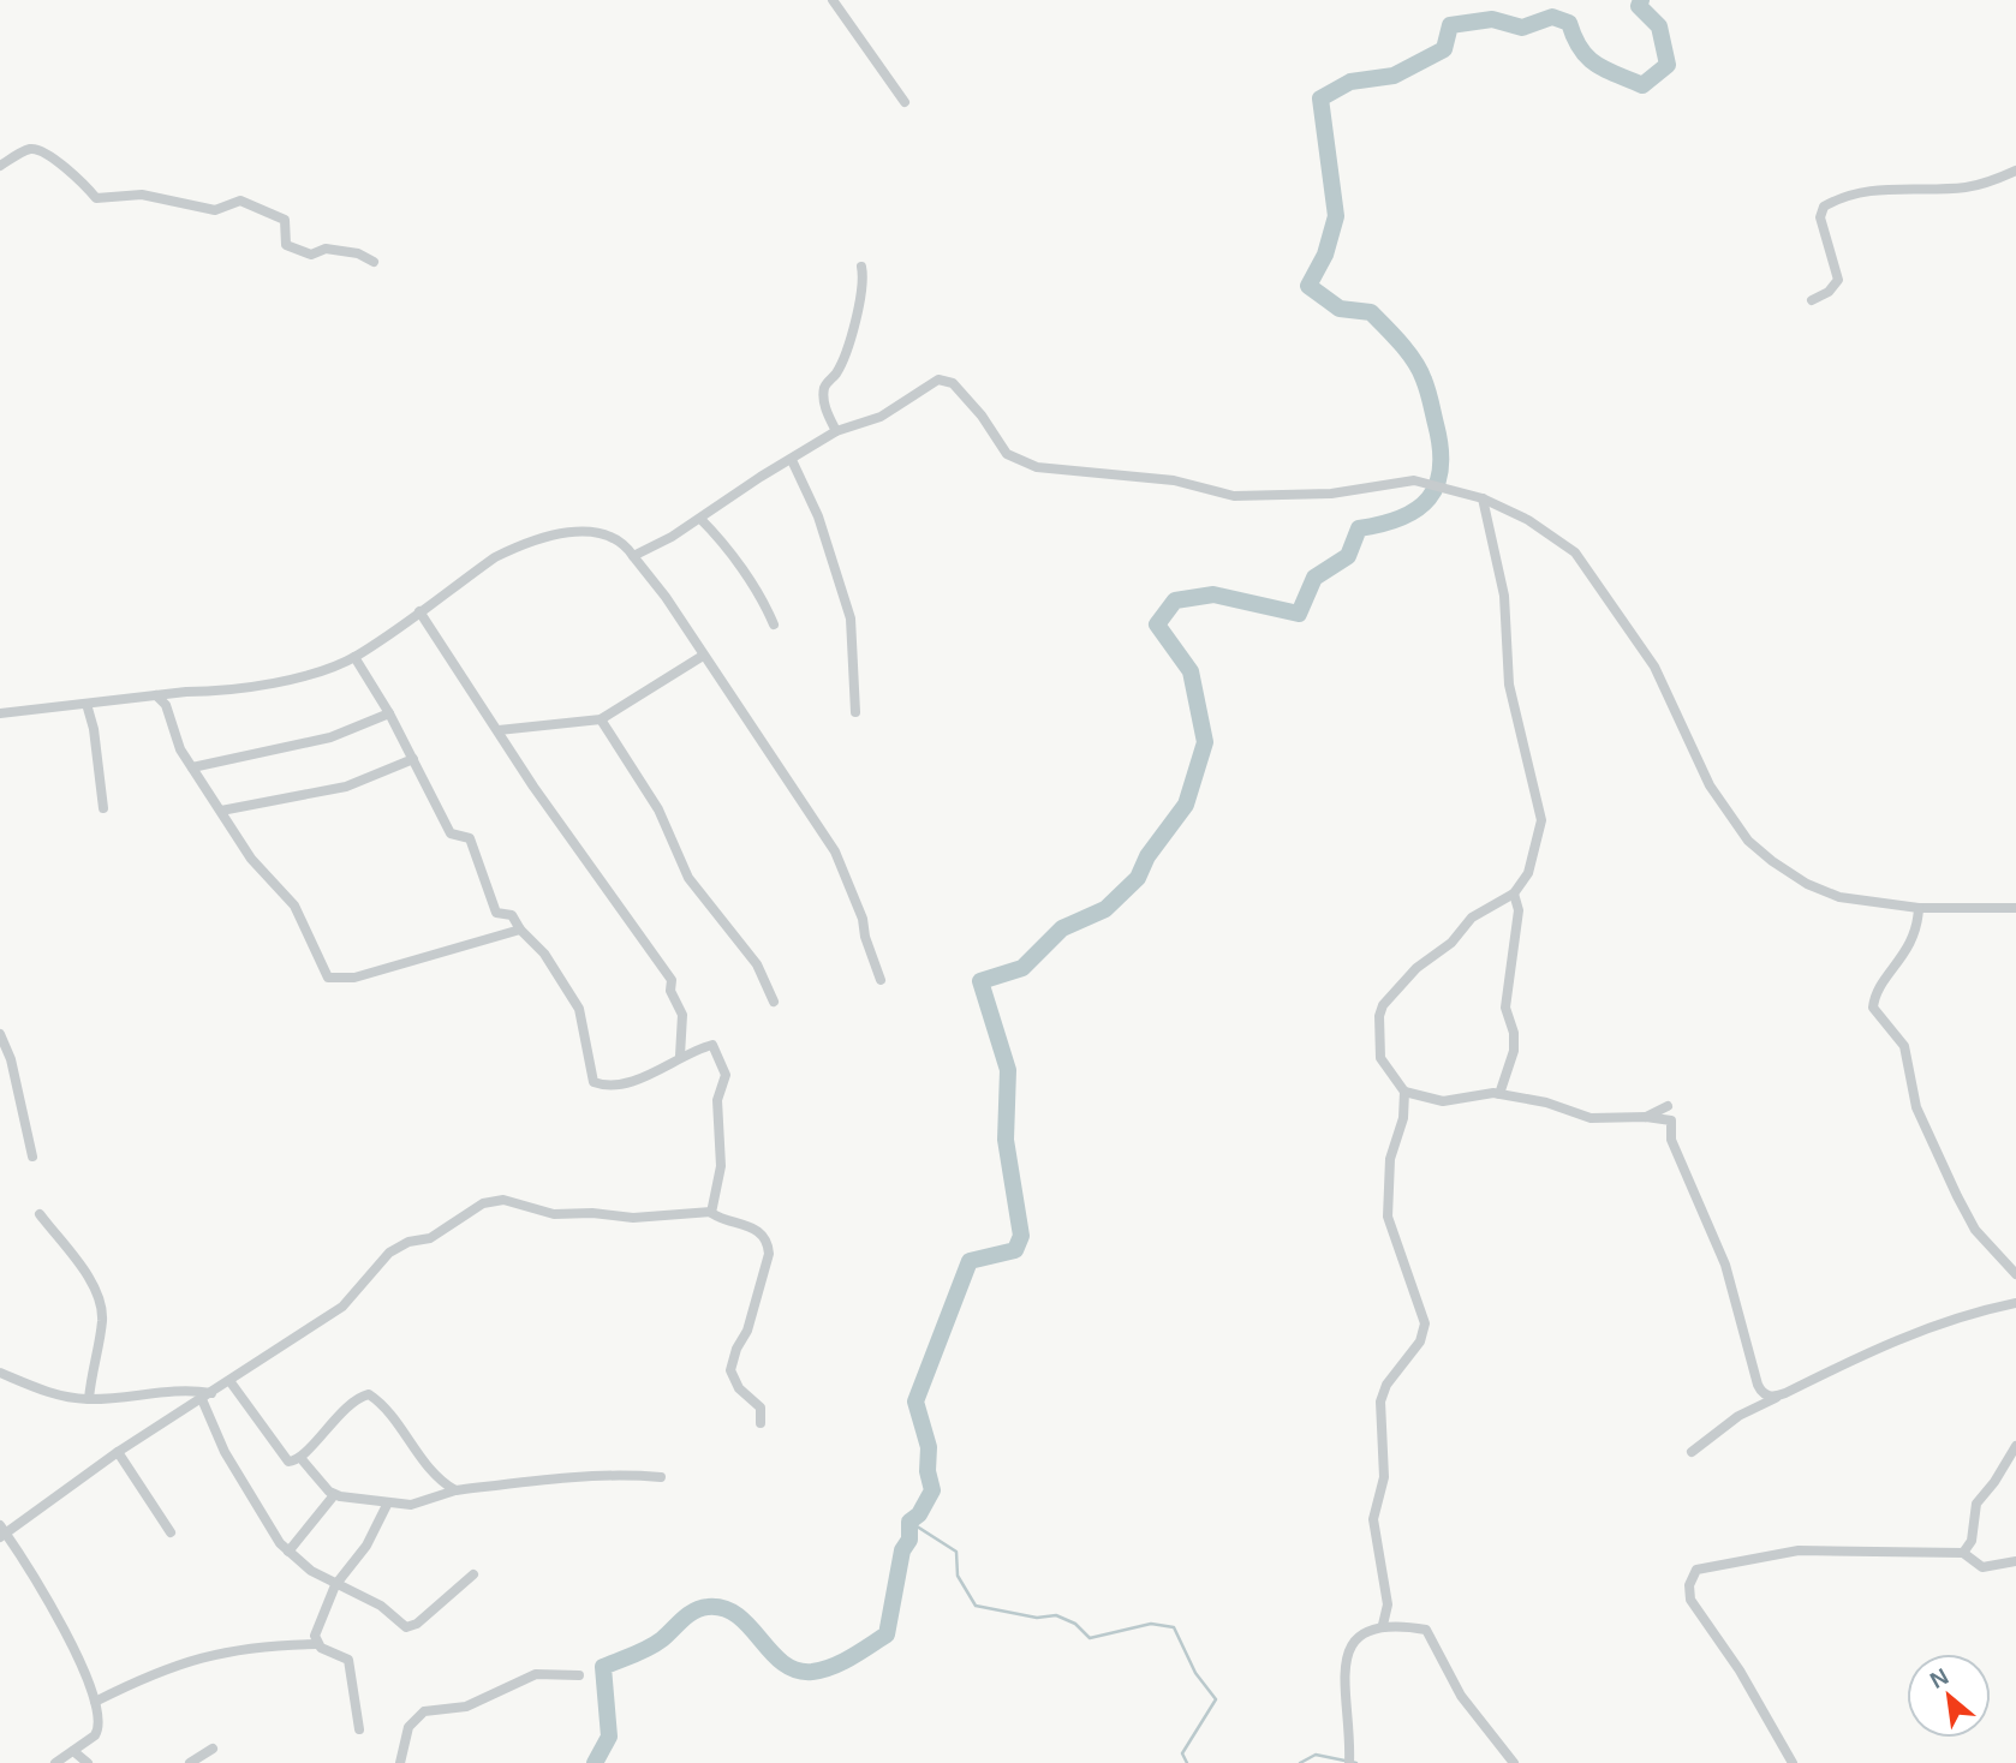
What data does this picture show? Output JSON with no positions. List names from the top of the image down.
{
  "north": "top left"
}
